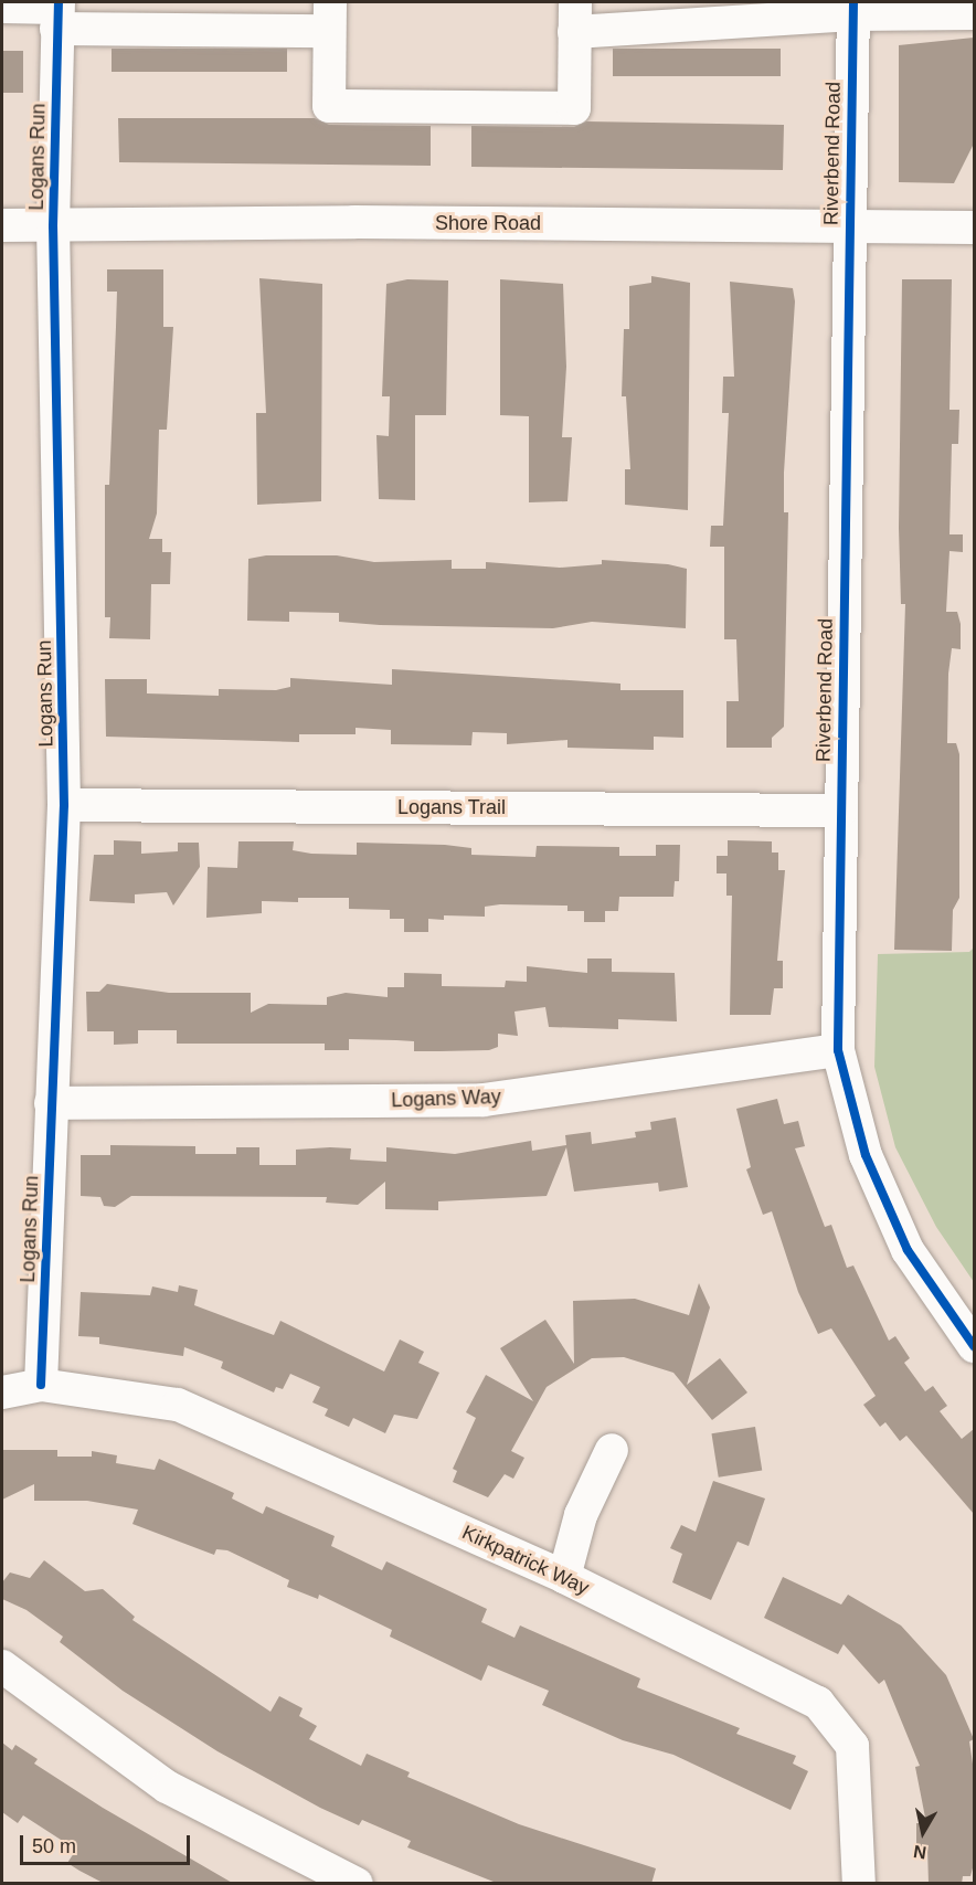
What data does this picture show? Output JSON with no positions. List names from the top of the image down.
{
  "streets": {
    "street": [
      "Riverbend Road",
      "Logans Run",
      "Shore Road",
      "Logans Trail",
      "Logans Way",
      "Kirkpatrick Way"
    ]
  },
  "crossings": [
    ["Riverbend Road", "Shore Road"],
    ["Riverbend Road", "Logans Trail"],
    ["Riverbend Road", "Logans Way"],
    ["Logans Run", "Shore Road"],
    ["Logans Run", "Logans Trail"],
    ["Logans Run", "Logans Way"],
    ["Logans Run", "Kirkpatrick Way"]
  ],
  "scale_bar": "50 m",
  "north": "bottom"
}
